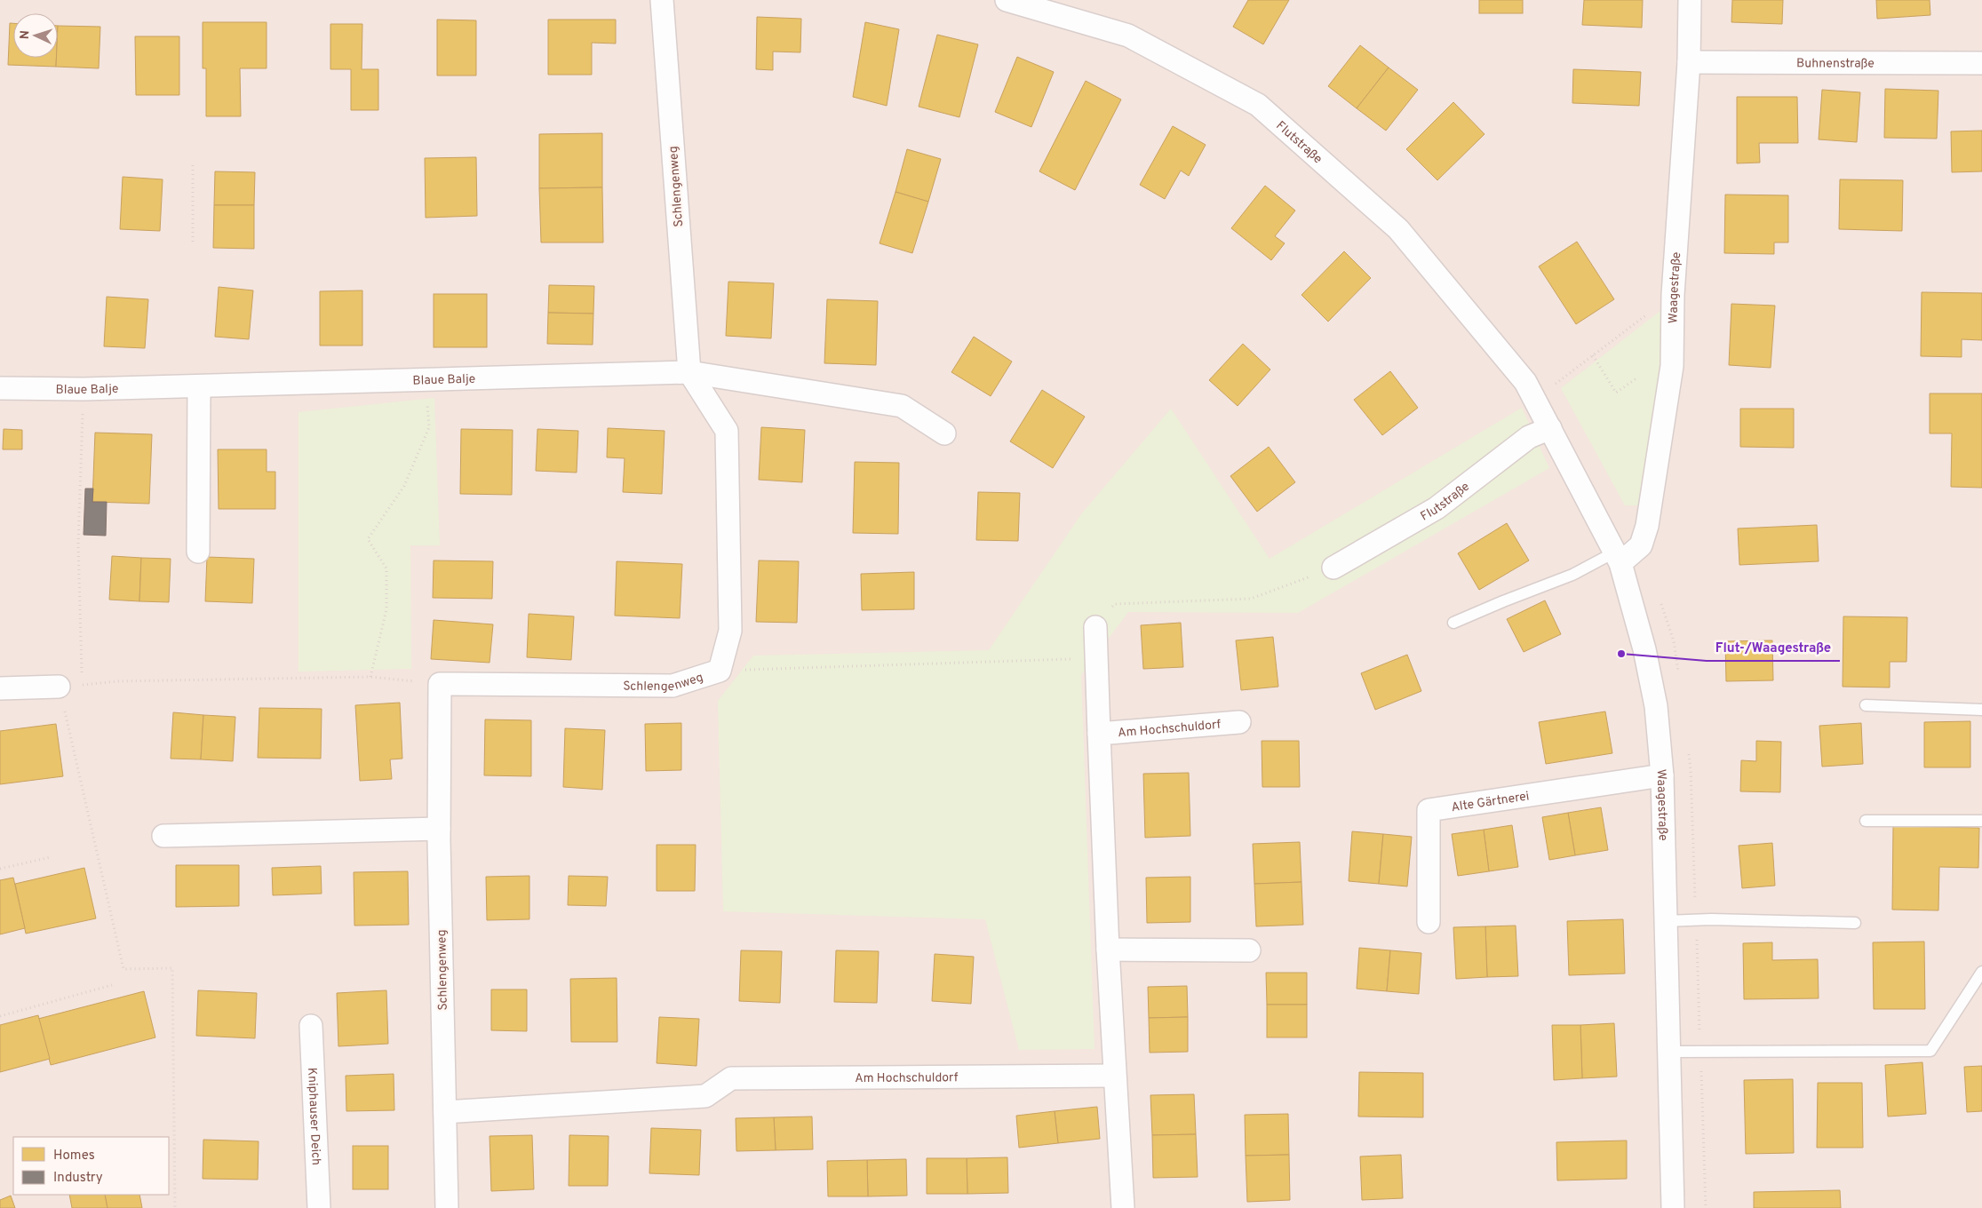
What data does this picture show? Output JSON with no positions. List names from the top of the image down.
{
  "streets": {
    "street": [
      "Buhnenstraße",
      "Flutstraße",
      "Schlengenweg",
      "Waagestraße",
      "Blaue Balje",
      "Am Hochschuldorf",
      "Alte Gärtnerei",
      "Kniphauser Deich"
    ]
  },
  "crossings": [
    ["Buhnenstraße", "Waagestraße"],
    ["Flutstraße", "Waagestraße"],
    ["Schlengenweg", "Blaue Balje"],
    ["Schlengenweg", "Am Hochschuldorf"],
    ["Waagestraße", "Alte Gärtnerei"]
  ],
  "places": ["Flut-/Waagestraße"],
  "legend": ["Homes", "Industry"],
  "north": "left"
}
